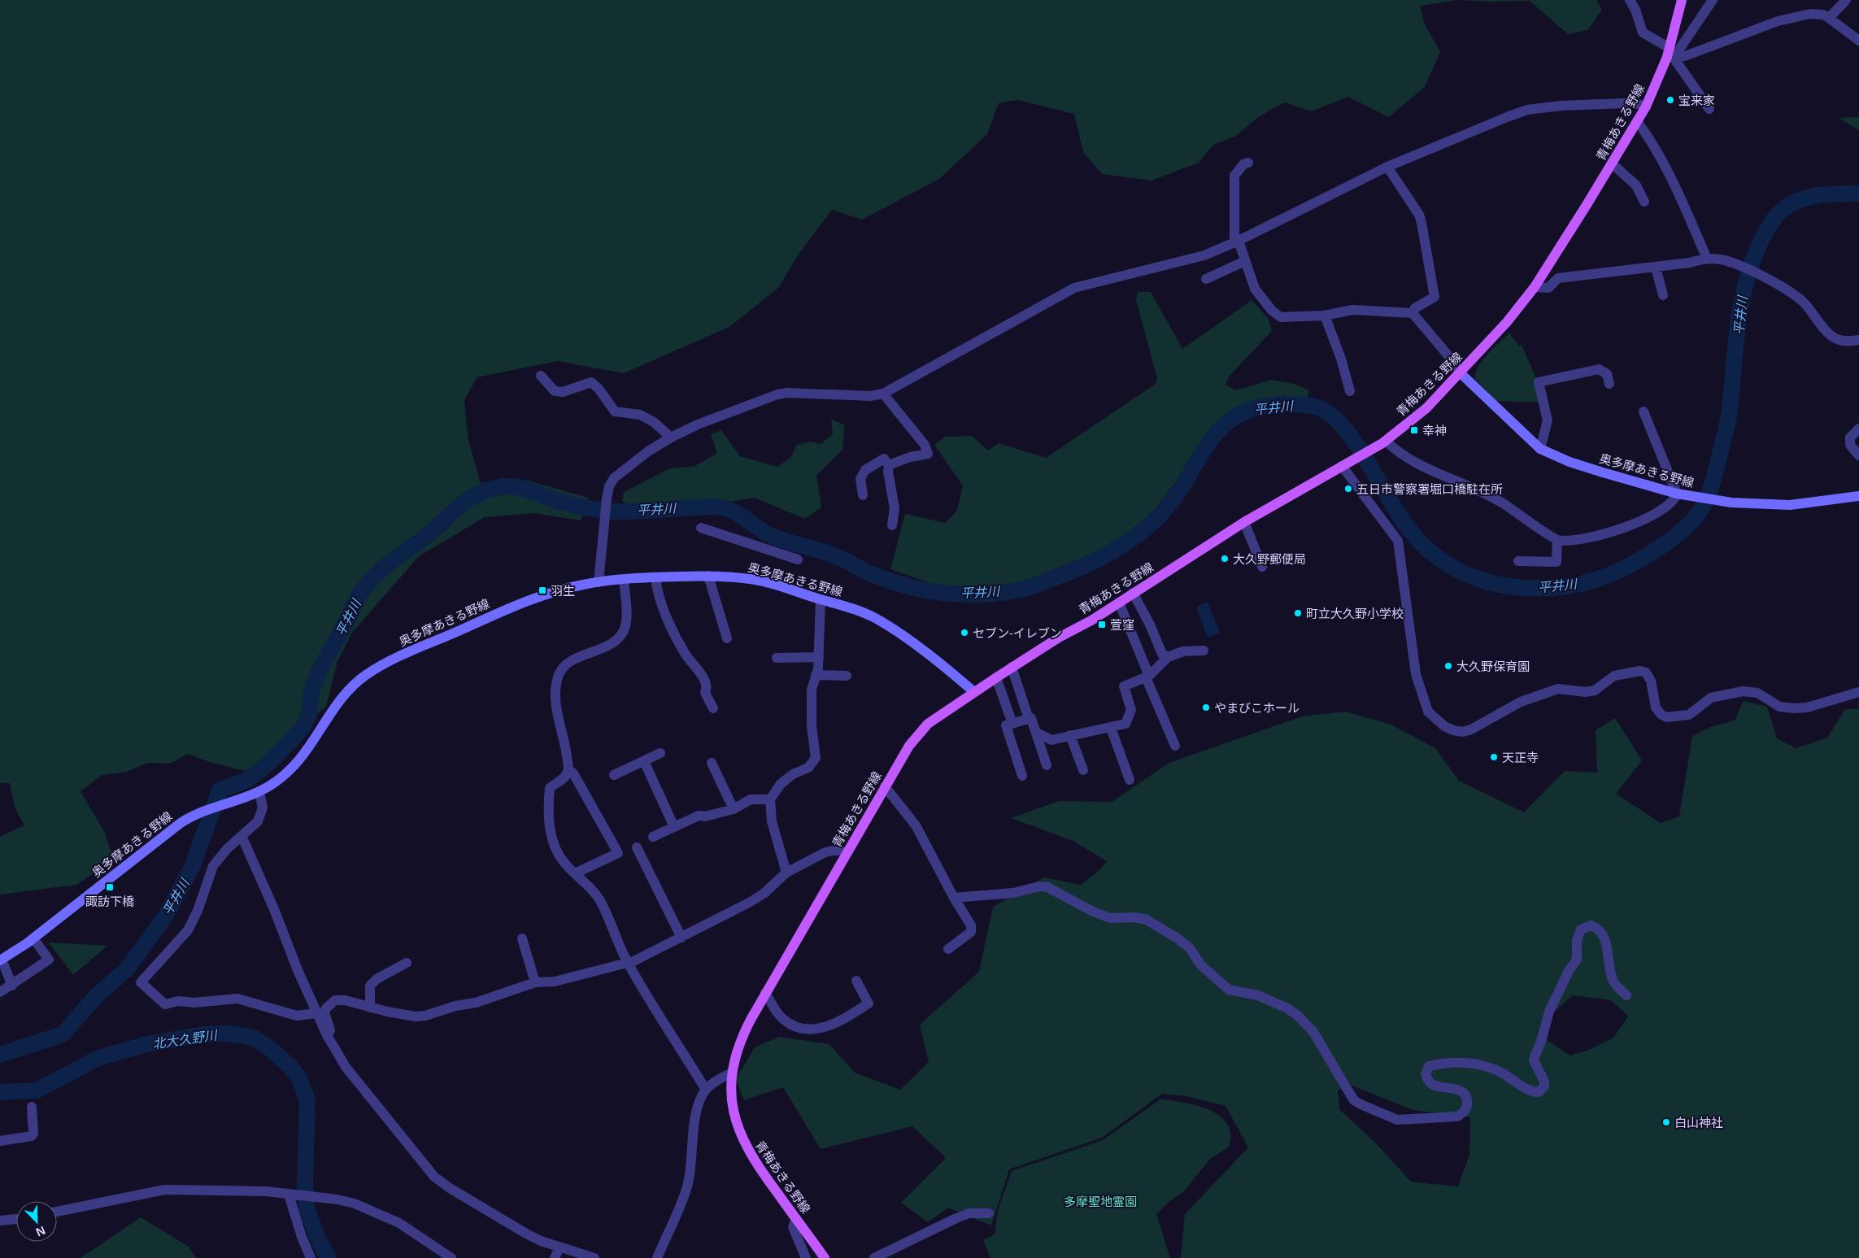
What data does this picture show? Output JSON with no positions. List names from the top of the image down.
{
  "streets": {
    "main road": ["青梅あきる野線", "奥多摩あきる野線"]
  },
  "crossings": [
    ["青梅あきる野線", "奥多摩あきる野線"]
  ],
  "water": ["平井川", "北大久野川"],
  "parks": ["多摩聖地霊園"],
  "places": {
    "other": [
      "宝来家",
      "五日市警察署堀口橋駐在所",
      "大久野郵便局",
      "町立大久野小学校",
      "セブン-イレブン",
      "大久野保育園",
      "やまびこホール",
      "天正寺",
      "白山神社"
    ],
    "transit": [
      "幸神",
      "羽生",
      "萱窪",
      "諏訪下橋"
    ]
  },
  "north": "bottom right"
}
